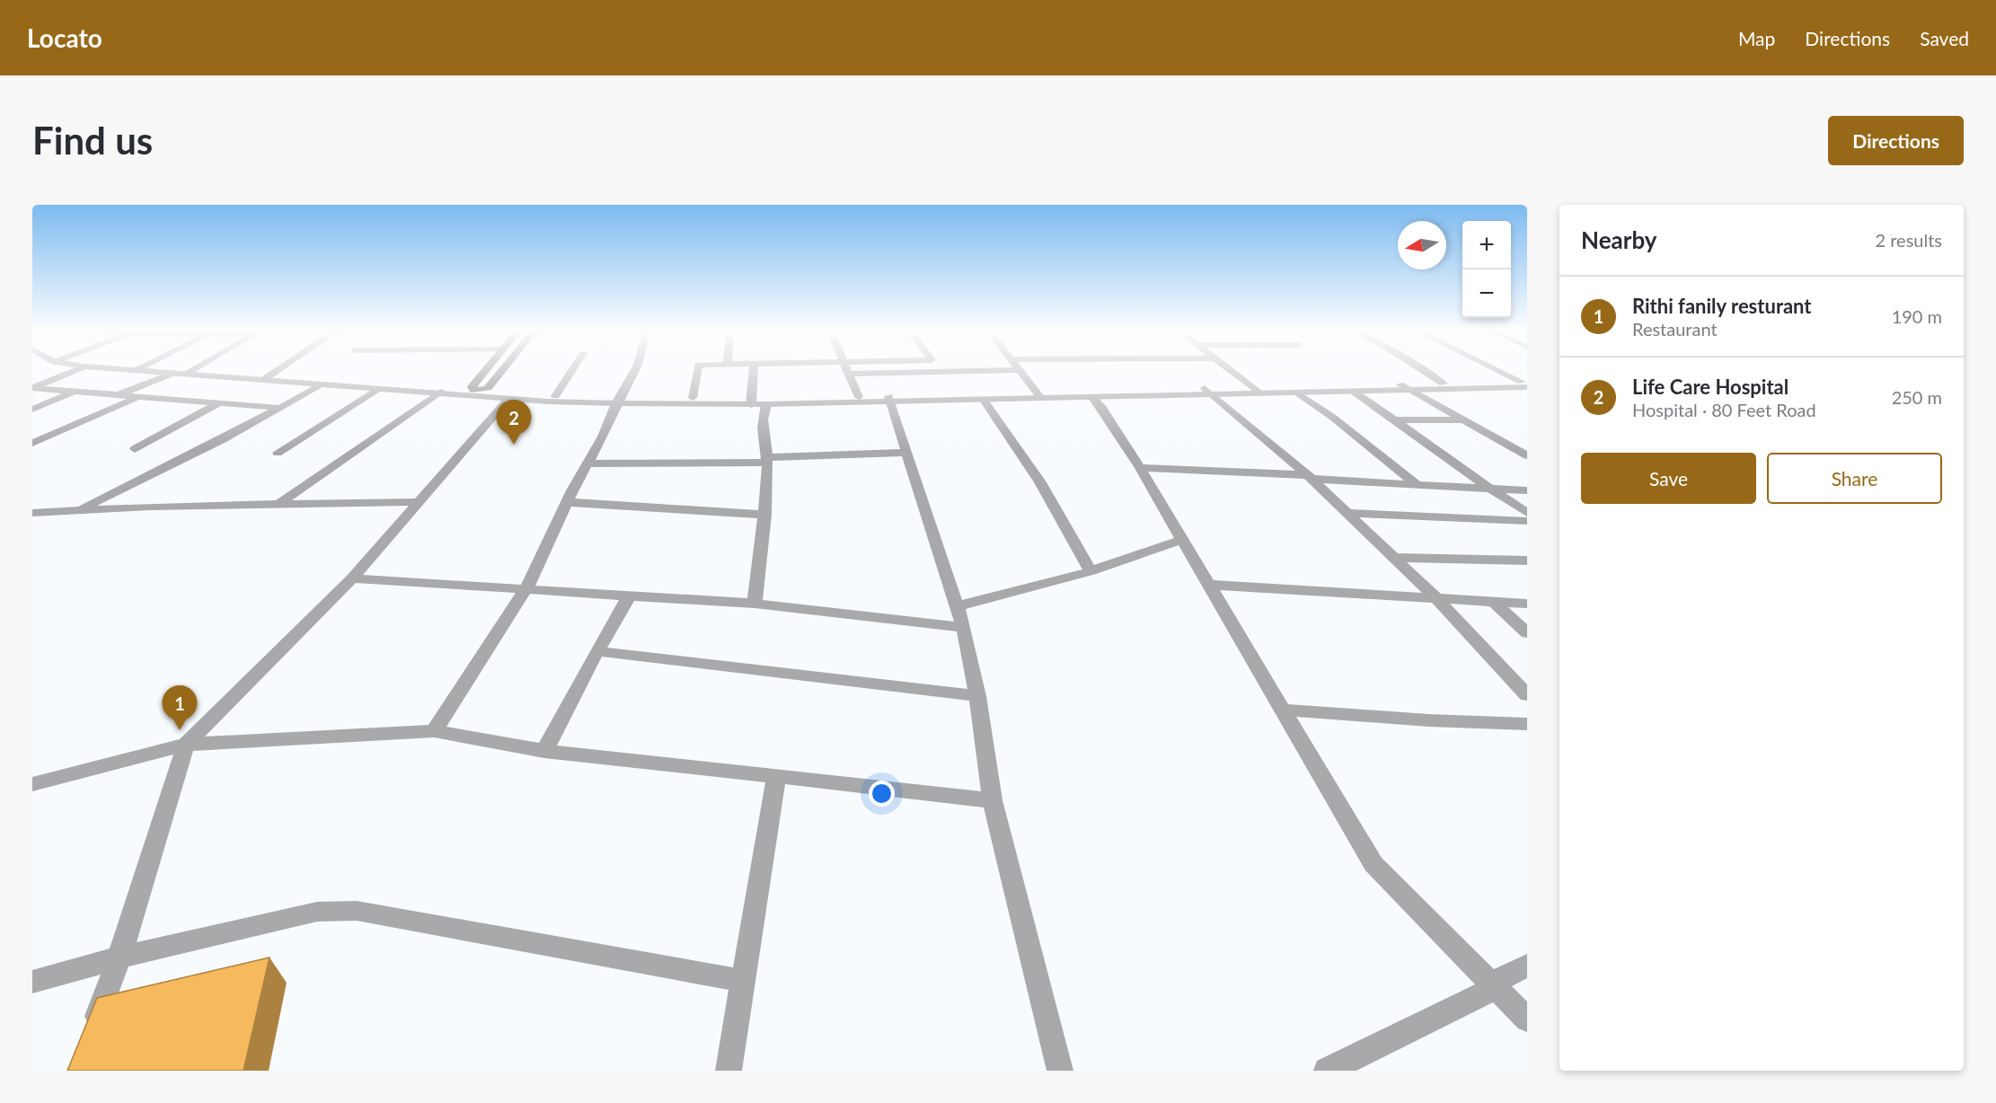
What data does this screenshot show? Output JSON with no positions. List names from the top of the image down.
{
  "north": "left",
  "page": {
    "header": "Locato",
    "nav": ["Map", "Directions", "Saved"],
    "buttons": [
      "Directions",
      ["Save", "Share"]
    ],
    "title": "Find us",
    "heading": ["Nearby", "2 results"],
    "map_buttons": ["+", "−"],
    "list": [
      {
        "mark": "1",
        "name": "Rithi fanily resturant",
        "note": "Restaurant",
        "value": "190 m"
      },
      {
        "mark": "2",
        "name": "Life Care Hospital",
        "note": "Hospital · 80 Feet Road",
        "value": "250 m"
      }
    ],
    "pins": ["2", "1"]
  }
}
